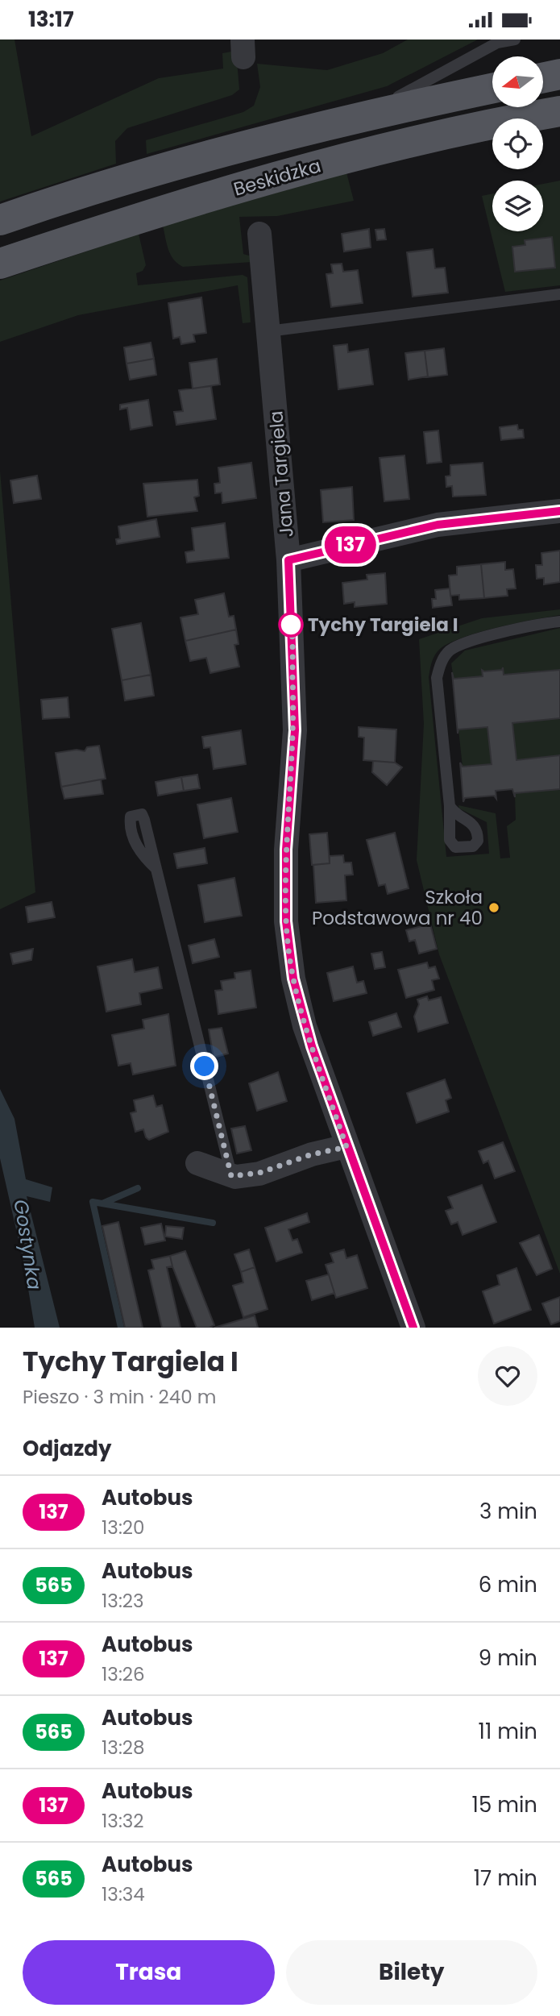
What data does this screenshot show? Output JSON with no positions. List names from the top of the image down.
{
  "streets": {
    "main road": ["Beskidzka"],
    "street": ["Jana Targiela"]
  },
  "water": ["Gostynka"],
  "places": ["Tychy Targiela I", "Szkoła Podstawowa nr 40"],
  "lines": ["bus line 137"],
  "north": "left",
  "page": {
    "status": "13:17",
    "on_map": "137",
    "heading": [
      ["Tychy Targiela I", "Pieszo · 3 min · 240 m"],
      "Odjazdy"
    ],
    "list": [
      {
        "mark": "137",
        "name": "Autobus",
        "note": "13:20",
        "value": "3 min"
      },
      {
        "mark": "565",
        "name": "Autobus",
        "note": "13:23",
        "value": "6 min"
      },
      {
        "mark": "137",
        "name": "Autobus",
        "note": "13:26",
        "value": "9 min"
      },
      {
        "mark": "565",
        "name": "Autobus",
        "note": "13:28",
        "value": "11 min"
      },
      {
        "mark": "137",
        "name": "Autobus",
        "note": "13:32",
        "value": "15 min"
      },
      {
        "mark": "565",
        "name": "Autobus",
        "note": "13:34",
        "value": "17 min"
      }
    ],
    "buttons": ["Trasa", "Bilety"]
  }
}
